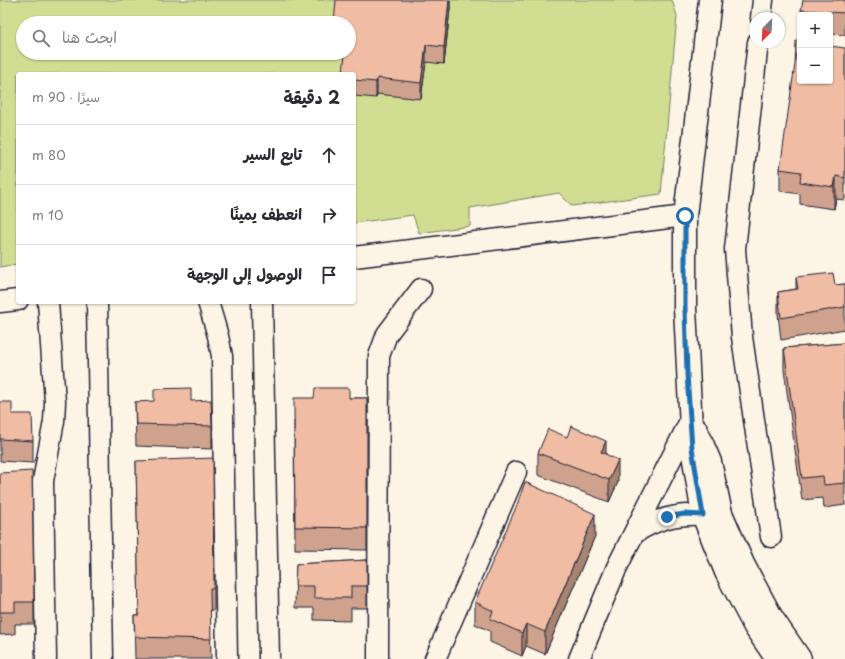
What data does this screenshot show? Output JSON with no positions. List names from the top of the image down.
{
  "north": "bottom left",
  "page": {
    "map_buttons": ["+", "−"],
    "search": "ابحث هنا",
    "heading": ["2 دقيقة", "سيرًا · 90 m"],
    "list": [
      ["تابع السير", "80 m"],
      ["انعطف يمينًا", "10 m"],
      "الوصول إلى الوجهة"
    ]
  }
}
